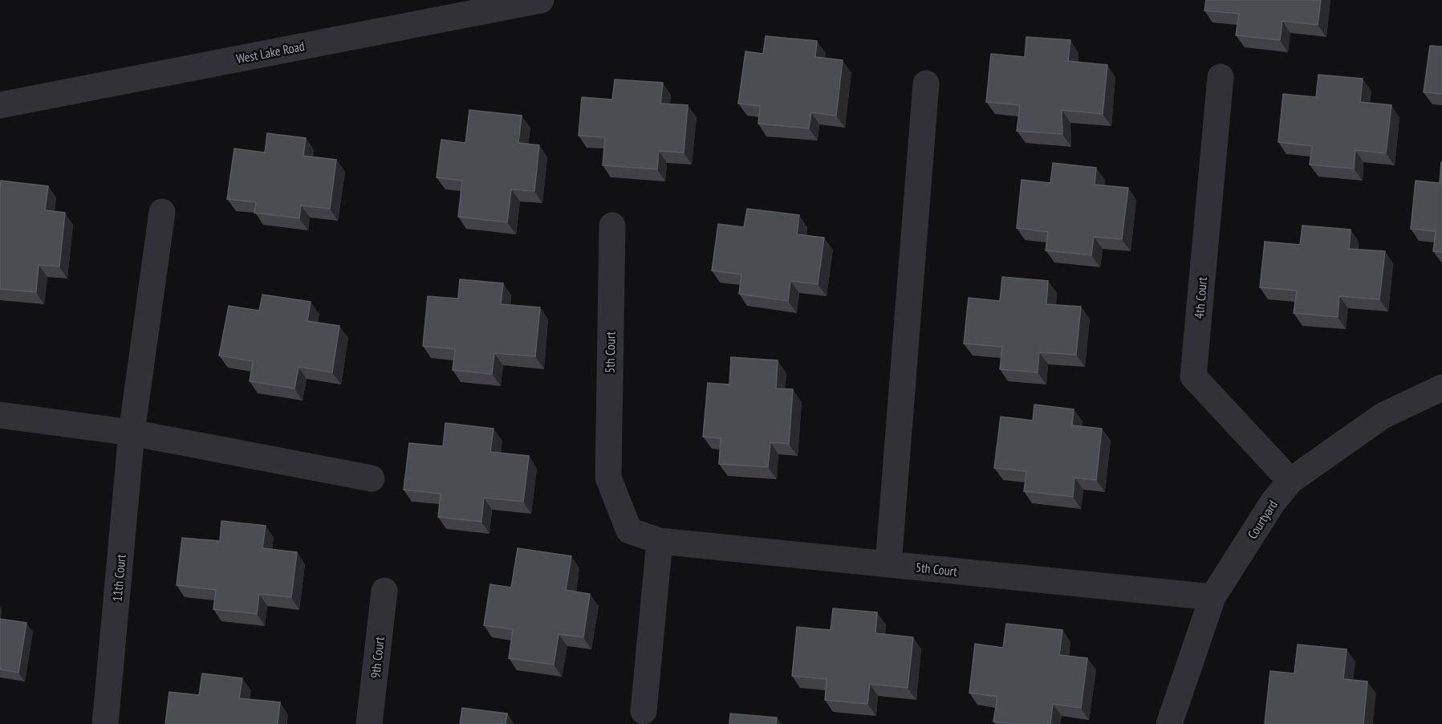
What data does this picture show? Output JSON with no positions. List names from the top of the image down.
{
  "streets": {
    "street": [
      "West Lake Road",
      "4th Court",
      "5th Court",
      "Courtyard",
      "11th Court",
      "9th Court"
    ]
  },
  "crossings": [
    ["4th Court", "Courtyard"],
    ["5th Court", "Courtyard"]
  ]
}
